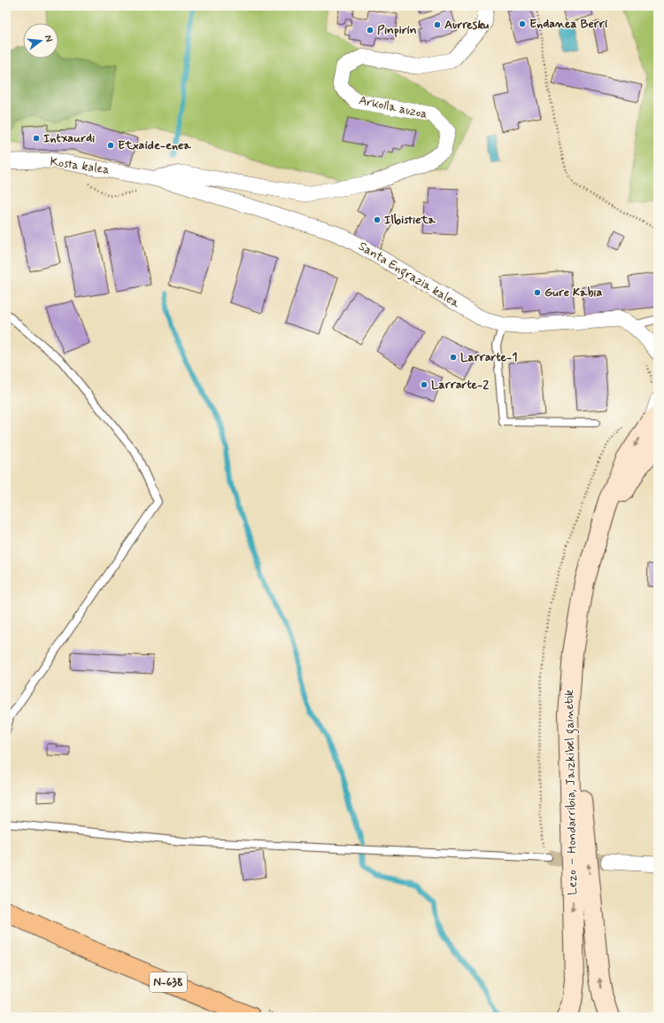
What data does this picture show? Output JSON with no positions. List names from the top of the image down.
{
  "streets": {
    "main road": ["Lezo – Hondarribia, Jaizkibel gainetik", "N-638"],
    "street": ["Arkolla auzoa", "Kosta kalea", "Santa Engrazia kalea"]
  },
  "crossings": [
    ["Arkolla auzoa", "Kosta kalea"],
    ["Arkolla auzoa", "Santa Engrazia kalea"],
    ["Kosta kalea", "Santa Engrazia kalea"]
  ],
  "places": [
    "Endanea Berri",
    "Aurresku",
    "Pinpirin",
    "Intxaurdi",
    "Etxaide-enea",
    "Ilbistieta",
    "Gure Kabia",
    "Larrarte-1",
    "Larrarte-2"
  ],
  "north": "right"
}
